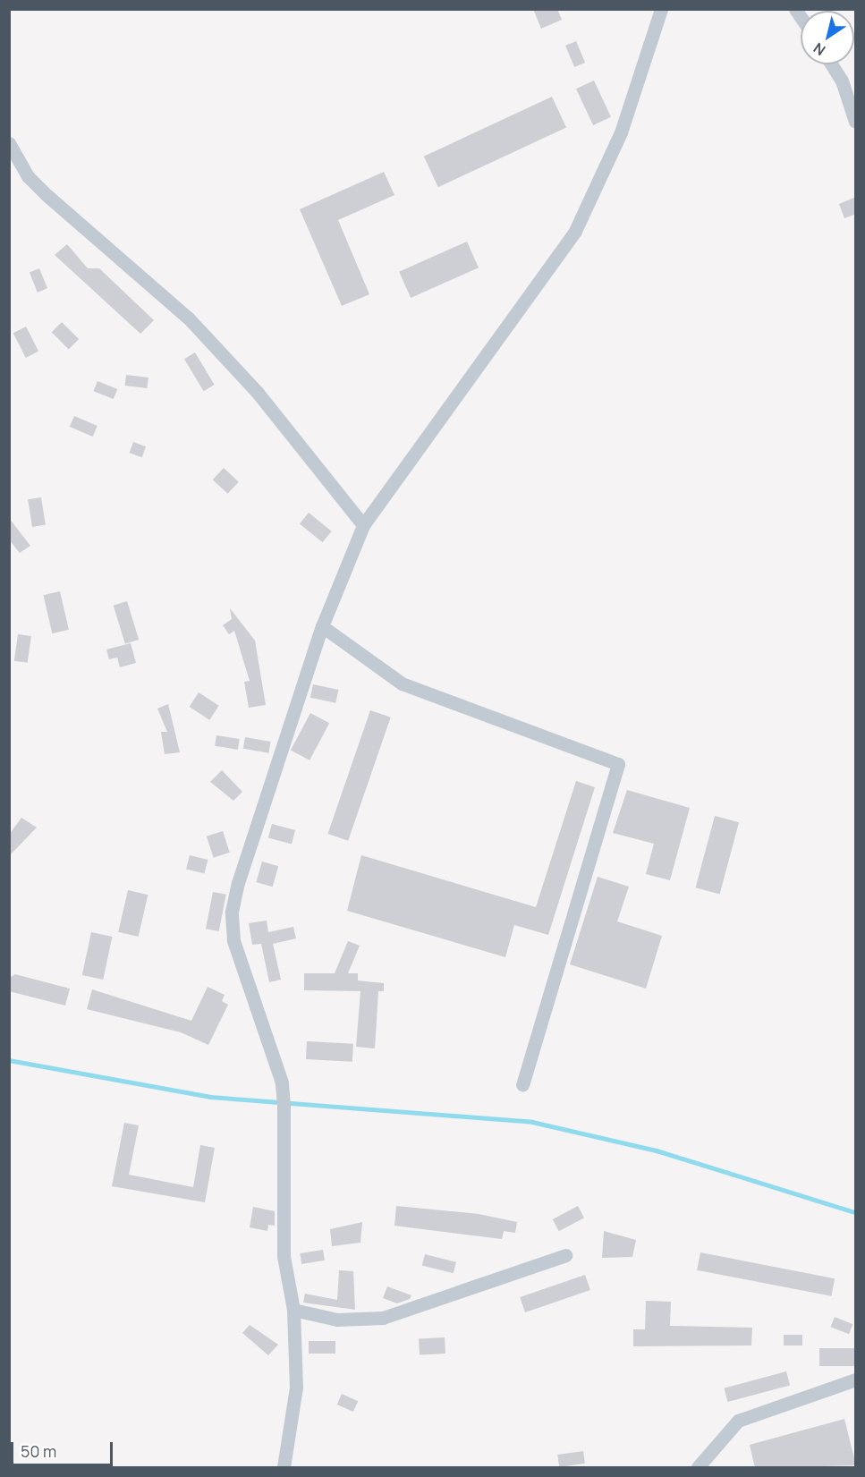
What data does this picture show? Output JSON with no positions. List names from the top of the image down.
{
  "scale_bar": "50 m",
  "north": "bottom left"
}
